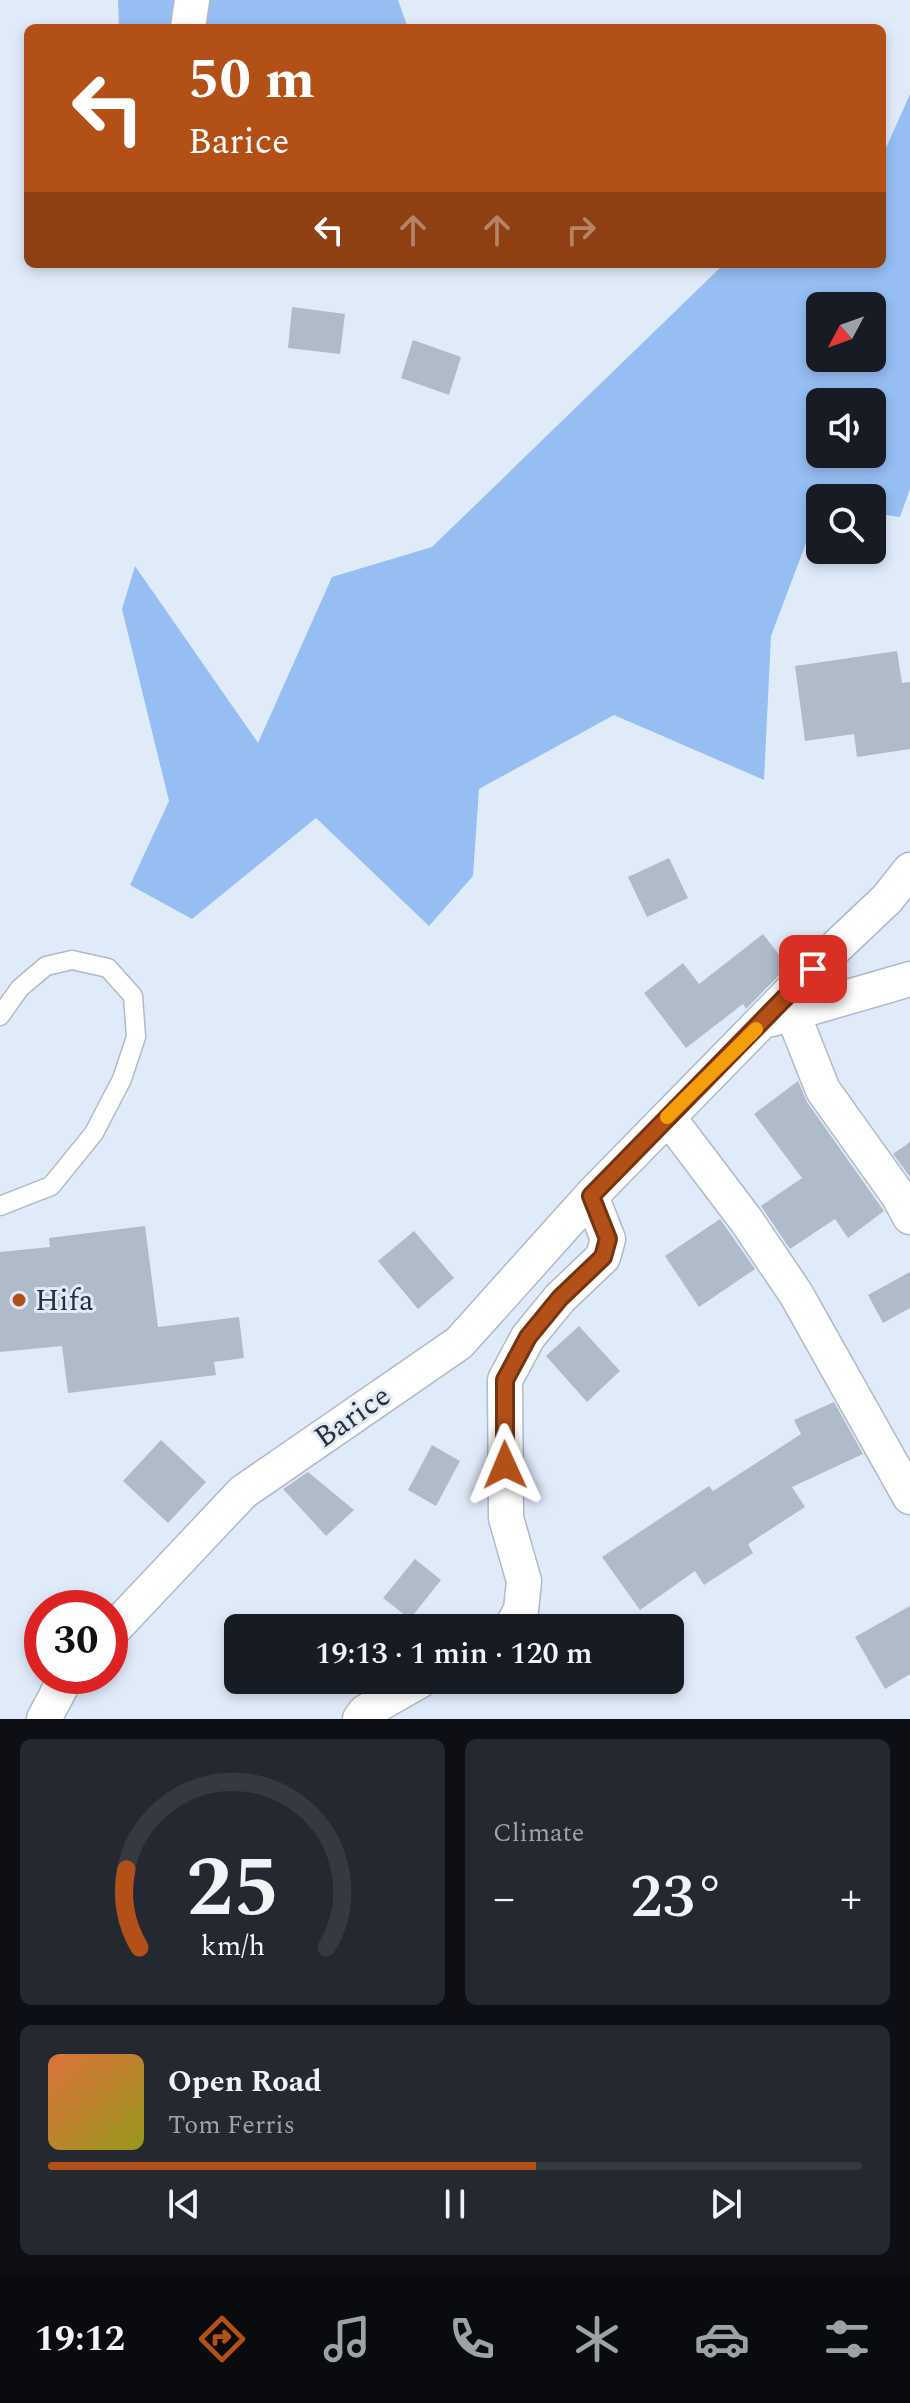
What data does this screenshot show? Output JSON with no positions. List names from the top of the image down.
{
  "streets": {
    "street": ["Barice"]
  },
  "places": ["Hifa"],
  "north": "bottom left",
  "page": {
    "turn": ["50 m", "Barice"],
    "limit": "30",
    "trip": "19:13 · 1 min · 120 m",
    "tile": "Climate",
    "heat": ["−", "23°", "+"],
    "song": ["Open Road", "Tom Ferris"],
    "tabs": "19:12",
    "gauge": ["25", "km/h"]
  }
}
